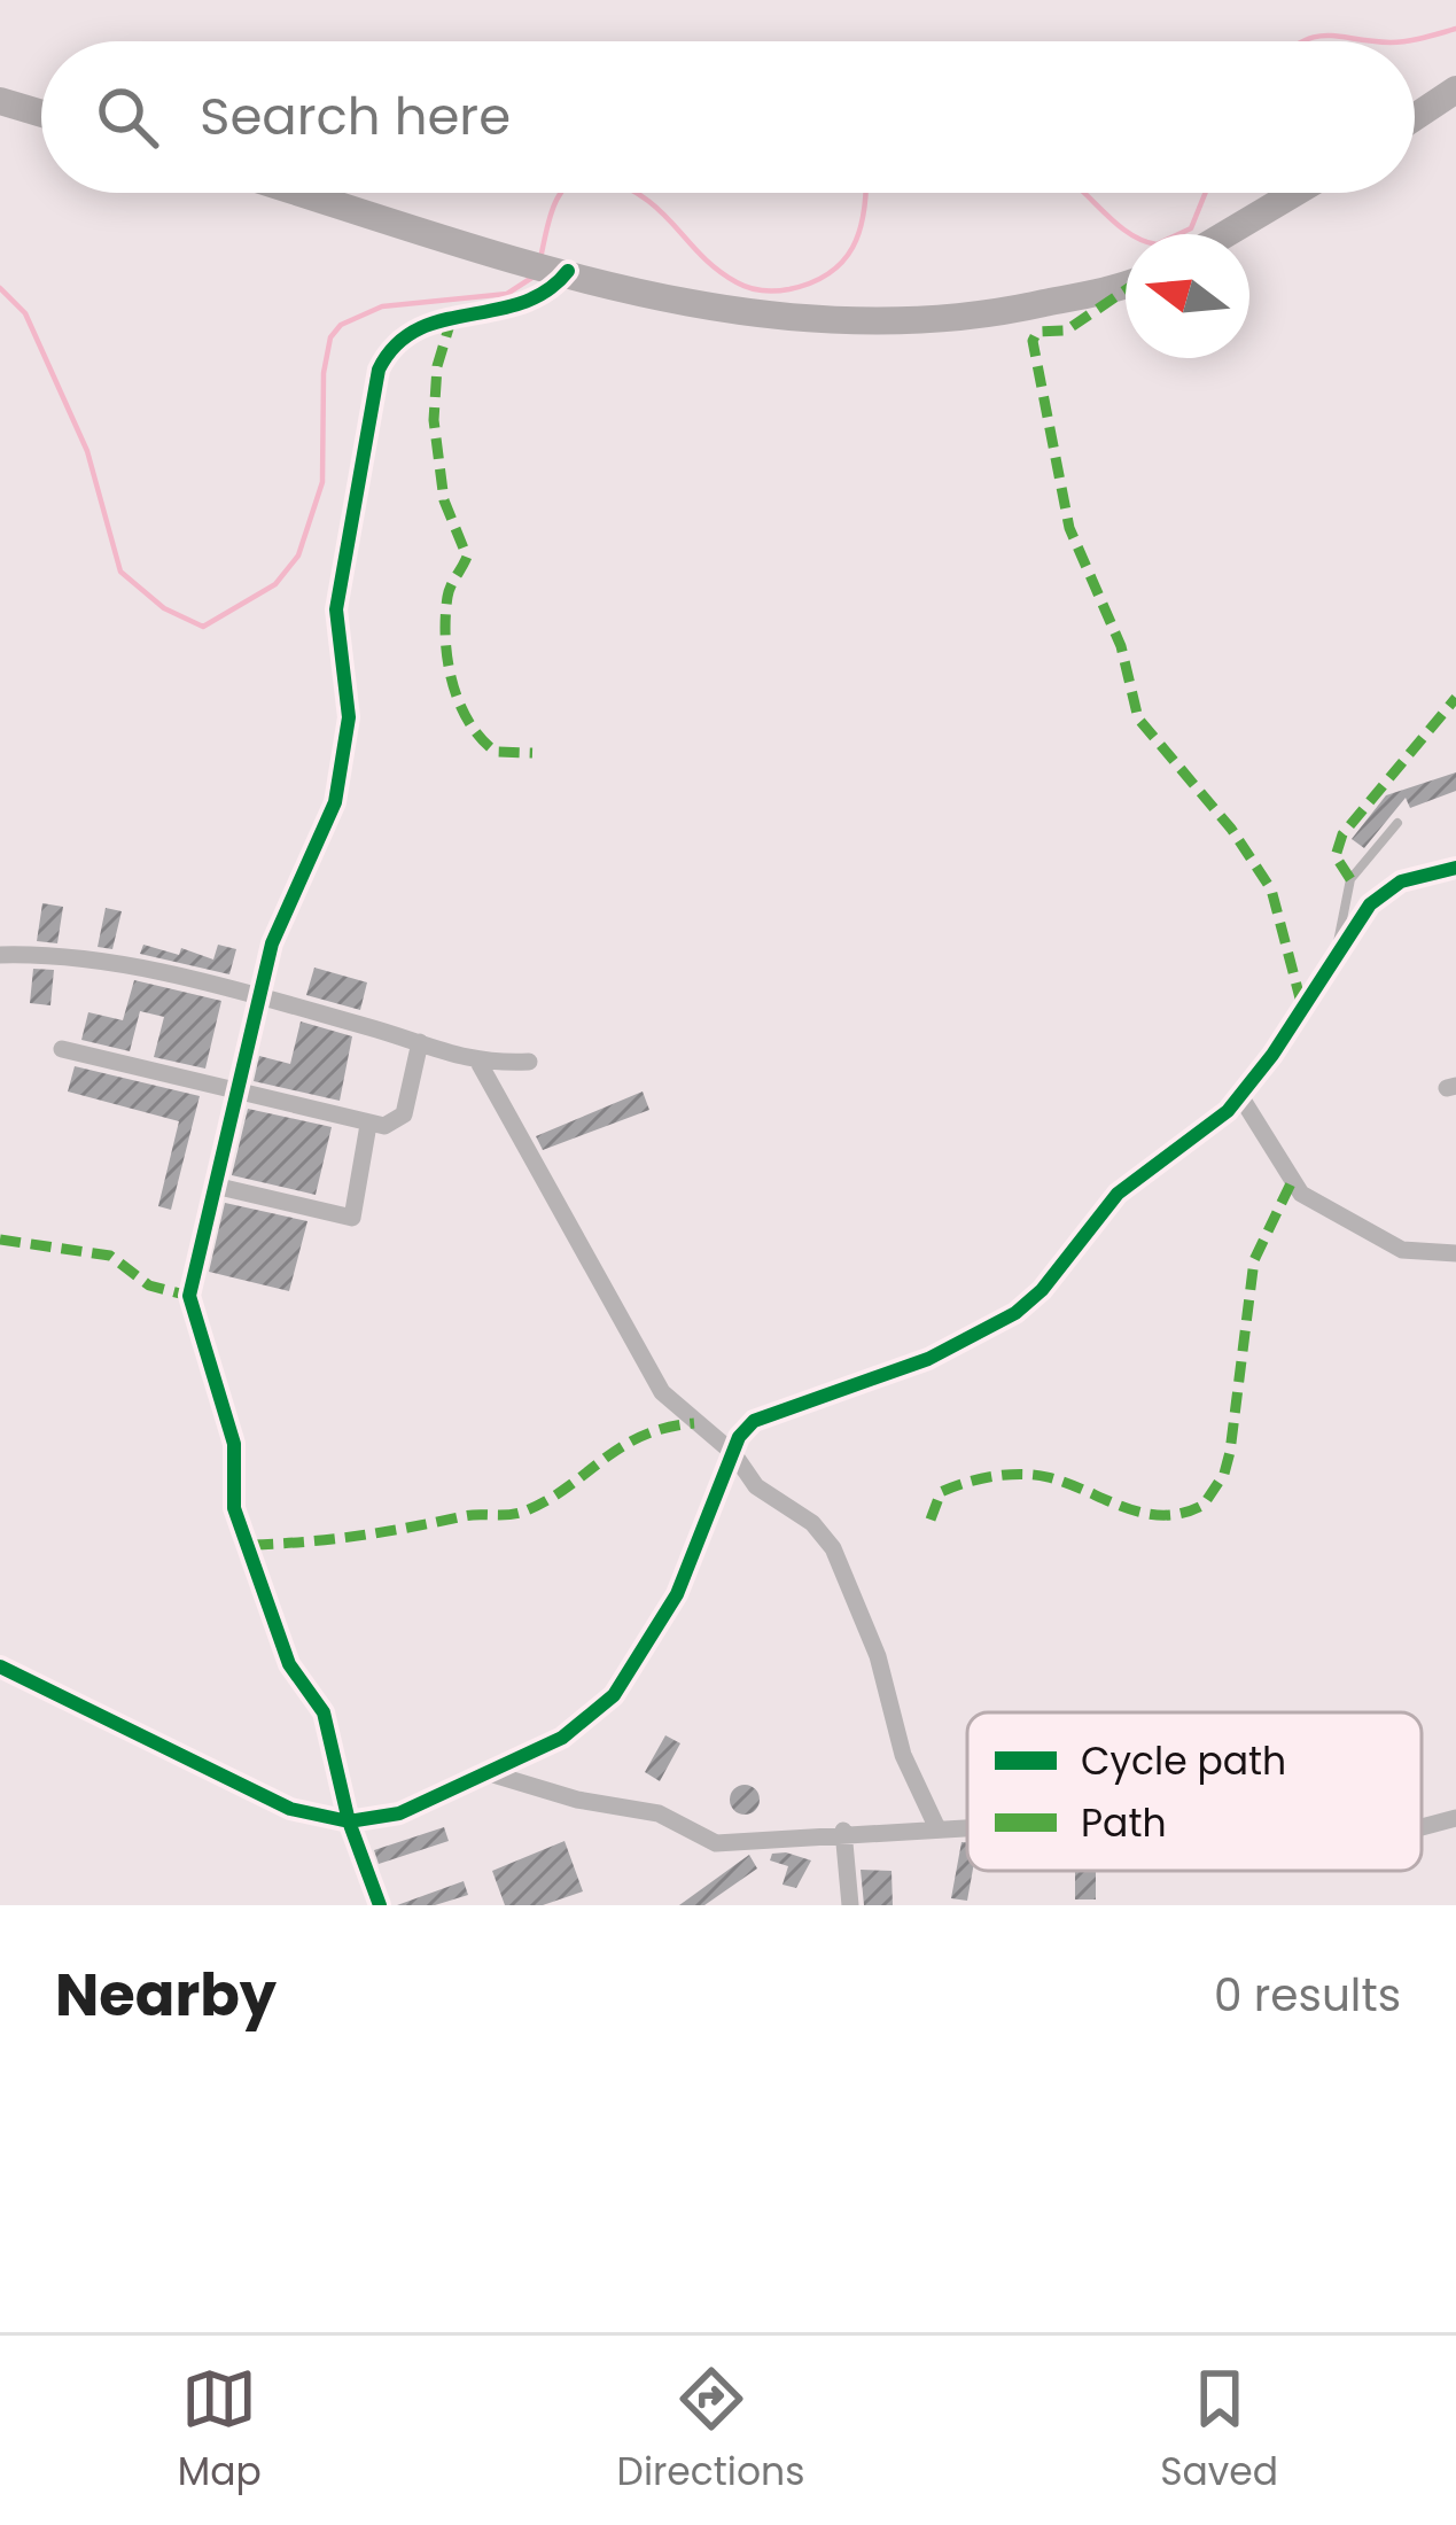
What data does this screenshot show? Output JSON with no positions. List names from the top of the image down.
{
  "legend": ["Cycle path", "Path"],
  "north": "left",
  "page": {
    "search": "Search here",
    "heading": ["Nearby", "0 results"],
    "nav": ["Map", "Directions", "Saved"]
  }
}
